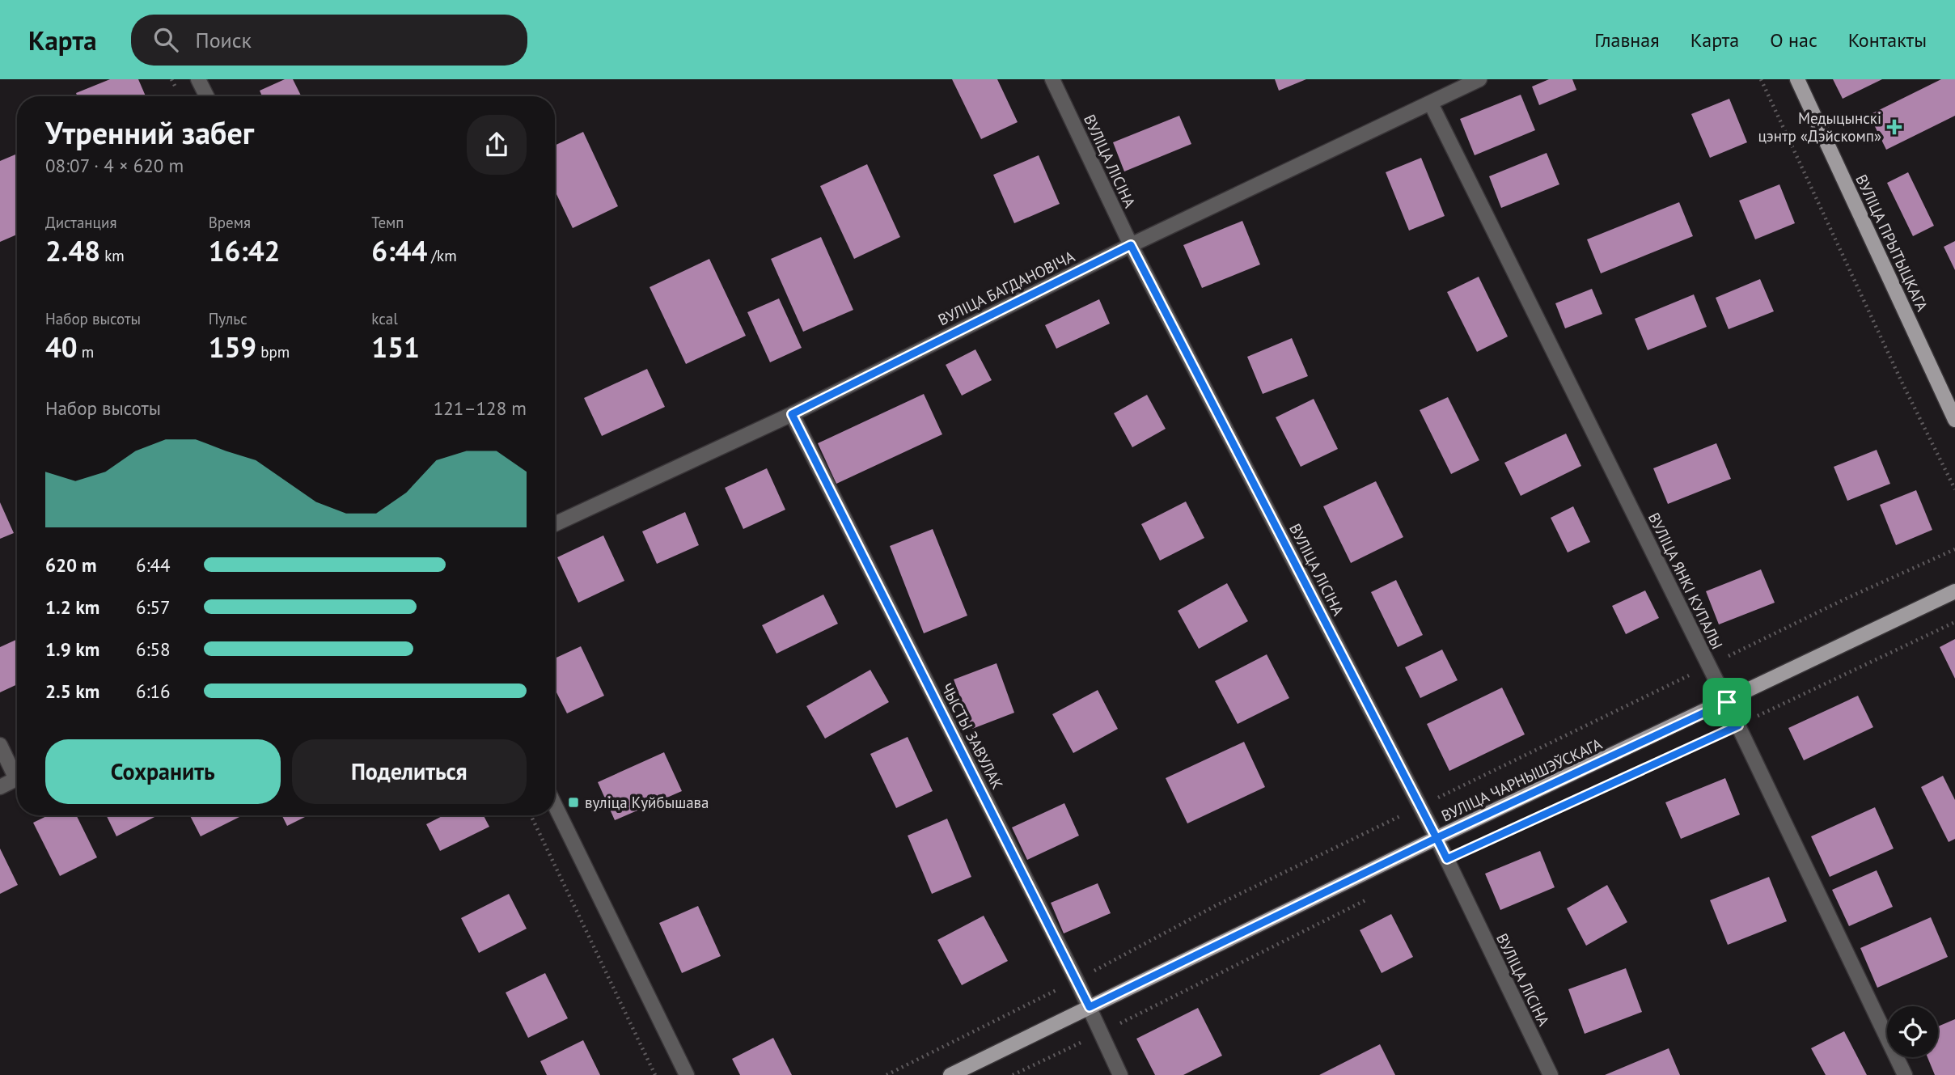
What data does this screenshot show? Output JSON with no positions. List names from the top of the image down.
{
  "streets": {
    "main road": ["ВУЛІЦА ПРЫТЫЦКАГА", "ВУЛІЦА ЧАРНЫШЭЎСКАГА"],
    "street": [
      "ВУЛІЦА ЛІСІНА",
      "ВУЛІЦА БАГДАНОВІЧА",
      "ВУЛІЦА ЯНКІ КУПАЛЫ",
      "ЧЫСТЫ ЗАВУЛАК"
    ]
  },
  "crossings": [
    ["ВУЛІЦА ЛІСІНА", "ВУЛІЦА БАГДАНОВІЧА"],
    ["ВУЛІЦА ЛІСІНА", "ВУЛІЦА ЧАРНЫШЭЎСКАГА"],
    ["ВУЛІЦА БАГДАНОВІЧА", "ВУЛІЦА ЯНКІ КУПАЛЫ"],
    ["ВУЛІЦА БАГДАНОВІЧА", "ЧЫСТЫ ЗАВУЛАК"],
    ["ВУЛІЦА ЯНКІ КУПАЛЫ", "ВУЛІЦА ЧАРНЫШЭЎСКАГА"],
    ["ЧЫСТЫ ЗАВУЛАК", "ВУЛІЦА ЧАРНЫШЭЎСКАГА"]
  ],
  "places": {
    "health": ["Медыцынскі цэнтр «Дэйскомп»"],
    "transit": ["вуліца Куйбышава"]
  },
  "page": {
    "header": "Карта",
    "search": "Поиск",
    "nav": [
      "Главная",
      "Карта",
      "О нас",
      "Контакты"
    ],
    "heading": ["Утренний забег", "08:07 · 4 × 620 m"],
    "stats": [
      ["Дистанция", "2.48 km"],
      ["Время", "16:42"],
      ["Темп", "6:44 /km"],
      ["Набор высоты", "40 m"],
      ["Пульс", "159 bpm"],
      ["kcal", "151"]
    ],
    "chart": ["Набор высоты", "121–128 m"],
    "list": [
      {
        "name": "620 m",
        "note": "6:44"
      },
      {
        "name": "1.2 km",
        "note": "6:57"
      },
      {
        "name": "1.9 km",
        "note": "6:58"
      },
      {
        "name": "2.5 km",
        "note": "6:16"
      }
    ],
    "buttons": ["Сохранить", "Поделиться"]
  }
}
